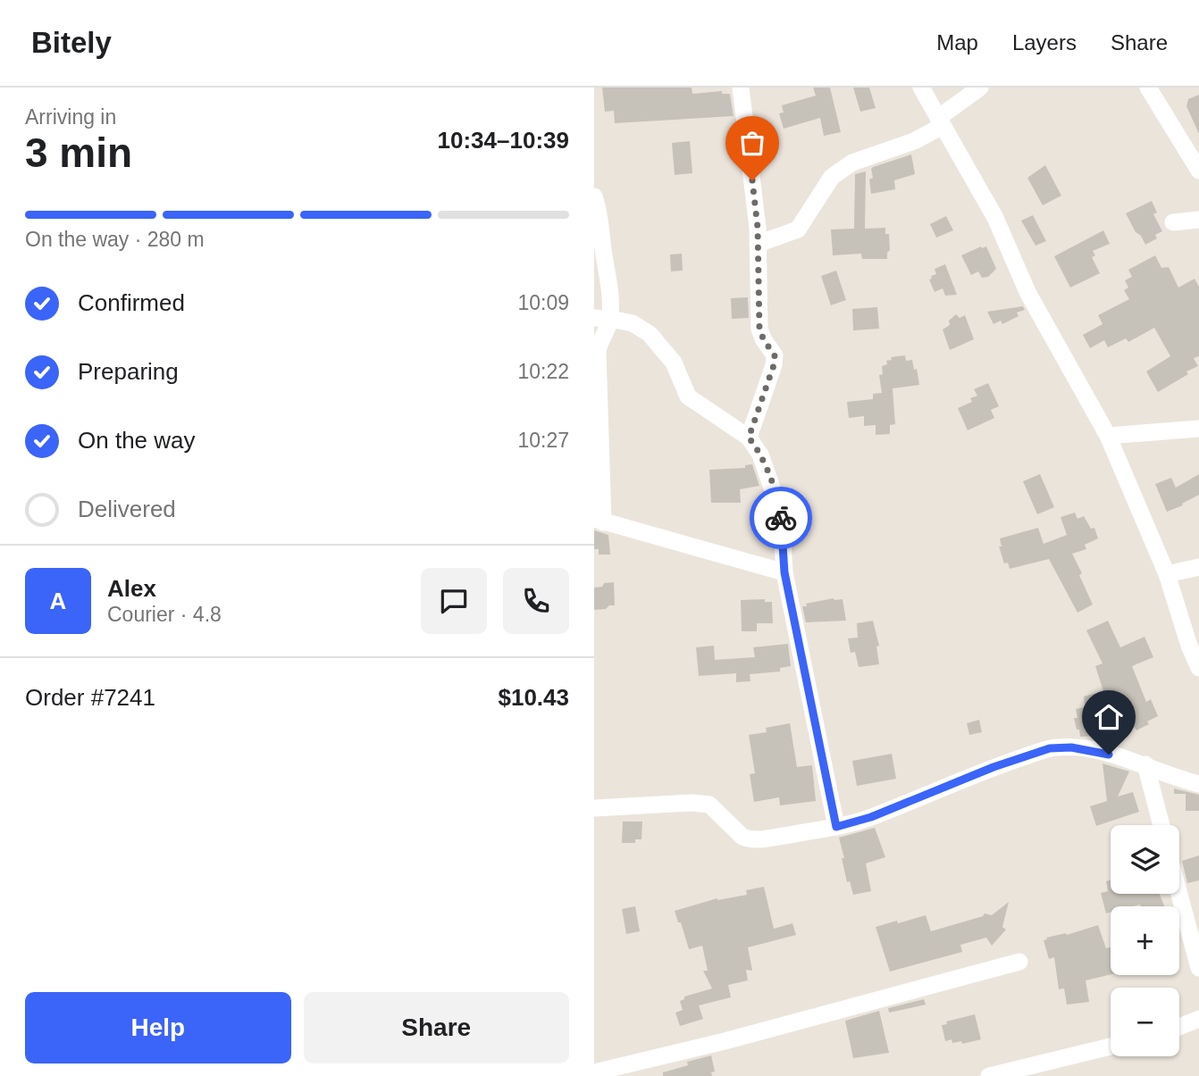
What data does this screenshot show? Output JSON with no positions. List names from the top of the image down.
{
  "page": {
    "header": "Bitely",
    "nav": ["Map", "Layers", "Share"],
    "heading": ["3 min", "Arriving in", "10:34–10:39"],
    "panel": [
      "Alex",
      "Courier · 4.8",
      "Order #7241",
      "$10.43"
    ],
    "bar": "On the way · 280 m",
    "list": [
      ["Confirmed", "10:09"],
      ["Preparing", "10:22"],
      ["On the way", "10:27"],
      "Delivered"
    ],
    "round": "A",
    "map_buttons": ["+", "−"],
    "buttons": ["Help", "Share"]
  }
}
